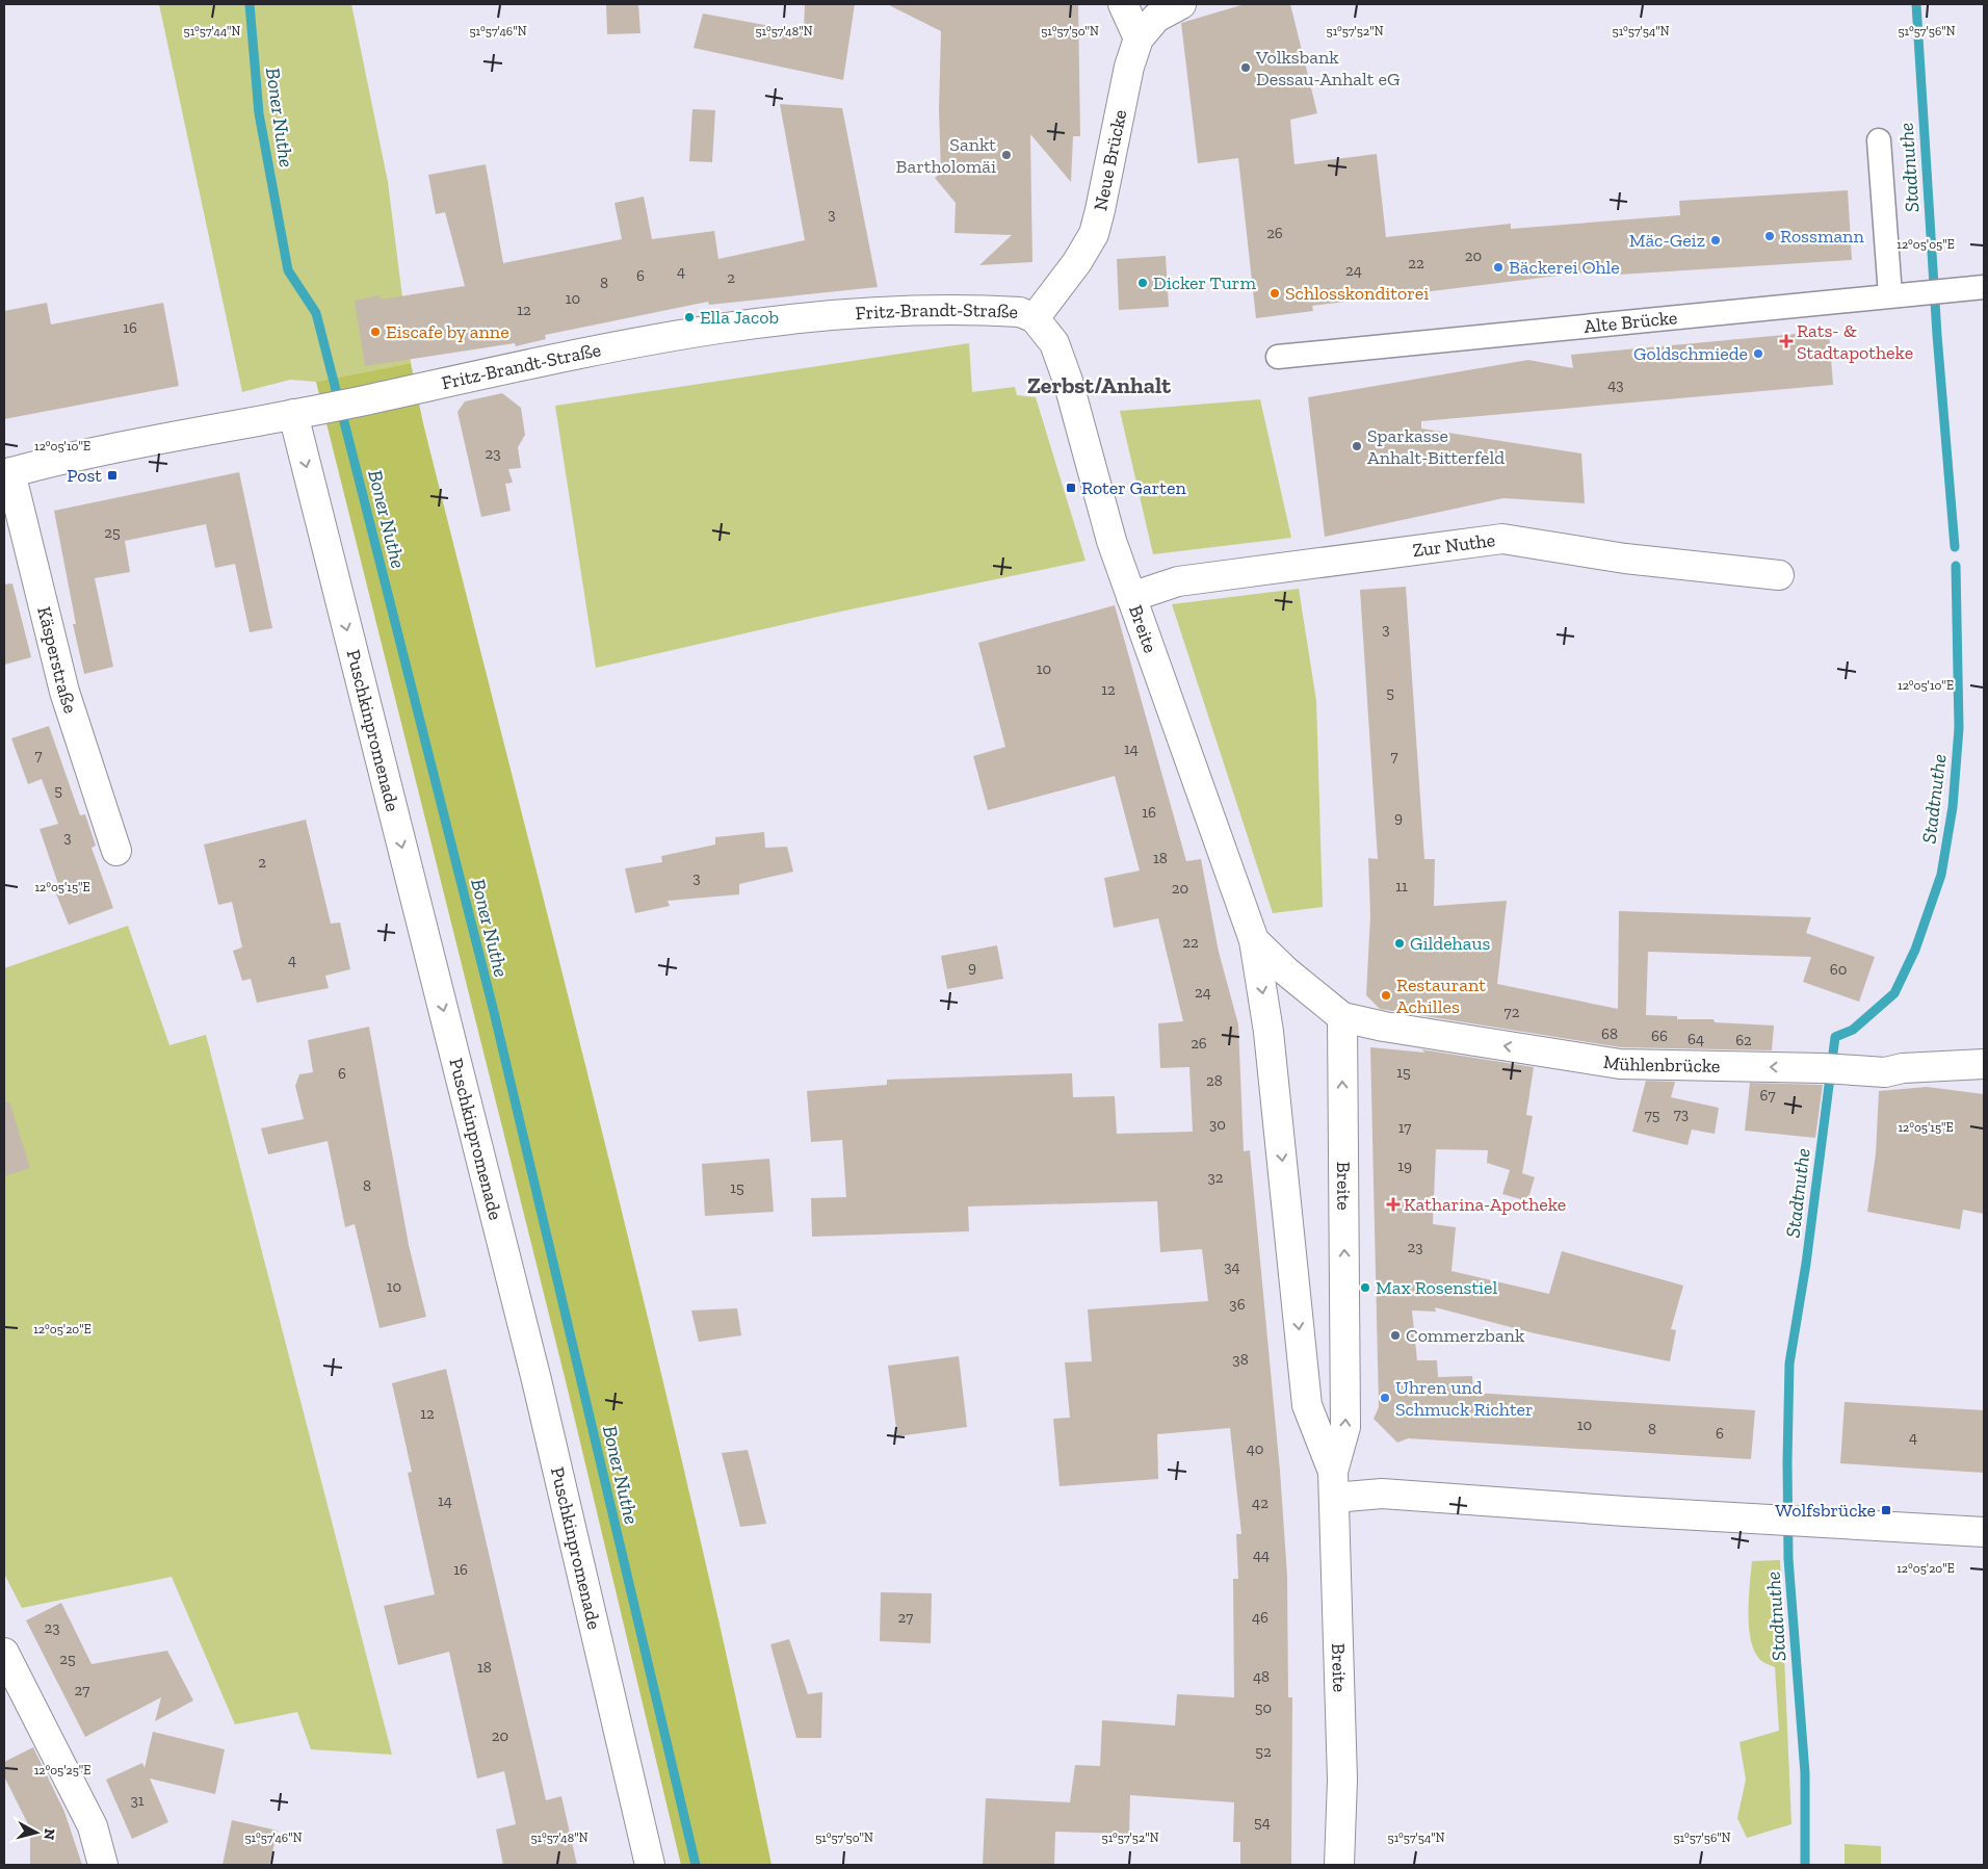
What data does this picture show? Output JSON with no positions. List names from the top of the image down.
{
  "streets": {
    "street": [
      "Neue Brücke",
      "Fritz-Brandt-Straße",
      "Alte Brücke",
      "Zur Nuthe",
      "Breite",
      "Käsperstraße",
      "Puschkinpromenade",
      "Mühlenbrücke"
    ]
  },
  "crossings": [
    ["Neue Brücke", "Fritz-Brandt-Straße"],
    ["Neue Brücke", "Breite"],
    ["Fritz-Brandt-Straße", "Breite"],
    ["Fritz-Brandt-Straße", "Käsperstraße"],
    ["Fritz-Brandt-Straße", "Puschkinpromenade"],
    ["Zur Nuthe", "Breite"],
    ["Breite", "Mühlenbrücke"]
  ],
  "one_way": ["Puschkinpromenade", "Mühlenbrücke"],
  "districts": ["Zerbst/Anhalt"],
  "water": ["Boner Nuthe", "Stadtnuthe"],
  "places": {
    "other": [
      "Volksbank Dessau-Anhalt eG",
      "Sankt Bartholomäi",
      "Rossmann",
      "Mäc-Geiz",
      "Bäckerei Ohle",
      "Dicker Turm",
      "Schlosskonditorei",
      "Ella Jacob",
      "Eiscafe by anne",
      "Goldschmiede",
      "Sparkasse Anhalt-Bitterfeld",
      "Gildehaus",
      "Restaurant Achilles",
      "Max Rosenstiel",
      "Commerzbank",
      "Uhren und Schmuck Richter"
    ],
    "health": ["Rats- & Stadtapotheke", "Katharina-Apotheke"],
    "transit": ["Post", "Roter Garten", "Wolfsbrücke"]
  },
  "house_numbers": [
    "3",
    "26",
    "20",
    "22",
    "24",
    "4",
    "6",
    "2",
    "8",
    "10",
    "12",
    "16",
    "43",
    "23",
    "25",
    "3",
    "10",
    "12",
    "5",
    "14",
    "7",
    "7",
    "5",
    "16",
    "9",
    "3",
    "18",
    "2",
    "3",
    "11",
    "20",
    "22",
    "4",
    "9",
    "60",
    "24",
    "72",
    "68",
    "66",
    "64",
    "62",
    "26",
    "15",
    "6",
    "28",
    "67",
    "73",
    "75",
    "30",
    "17",
    "19",
    "32",
    "8",
    "15",
    "23",
    "34",
    "10",
    "36",
    "38",
    "12",
    "10",
    "8",
    "6",
    "4",
    "40",
    "14",
    "42",
    "44",
    "16",
    "27",
    "46",
    "23",
    "25",
    "18",
    "48",
    "27",
    "50",
    "20",
    "52",
    "31",
    "54"
  ],
  "north": "right",
  "coordinates": [
    "51°57'44\"N",
    "51°57'46\"N",
    "51°57'48\"N",
    "51°57'50\"N",
    "51°57'52\"N",
    "51°57'54\"N",
    "51°57'56\"N",
    "12°05'05\"E",
    "12°05'10\"E",
    "12°05'15\"E",
    "12°05'20\"E",
    "12°05'25\"E"
  ]
}
